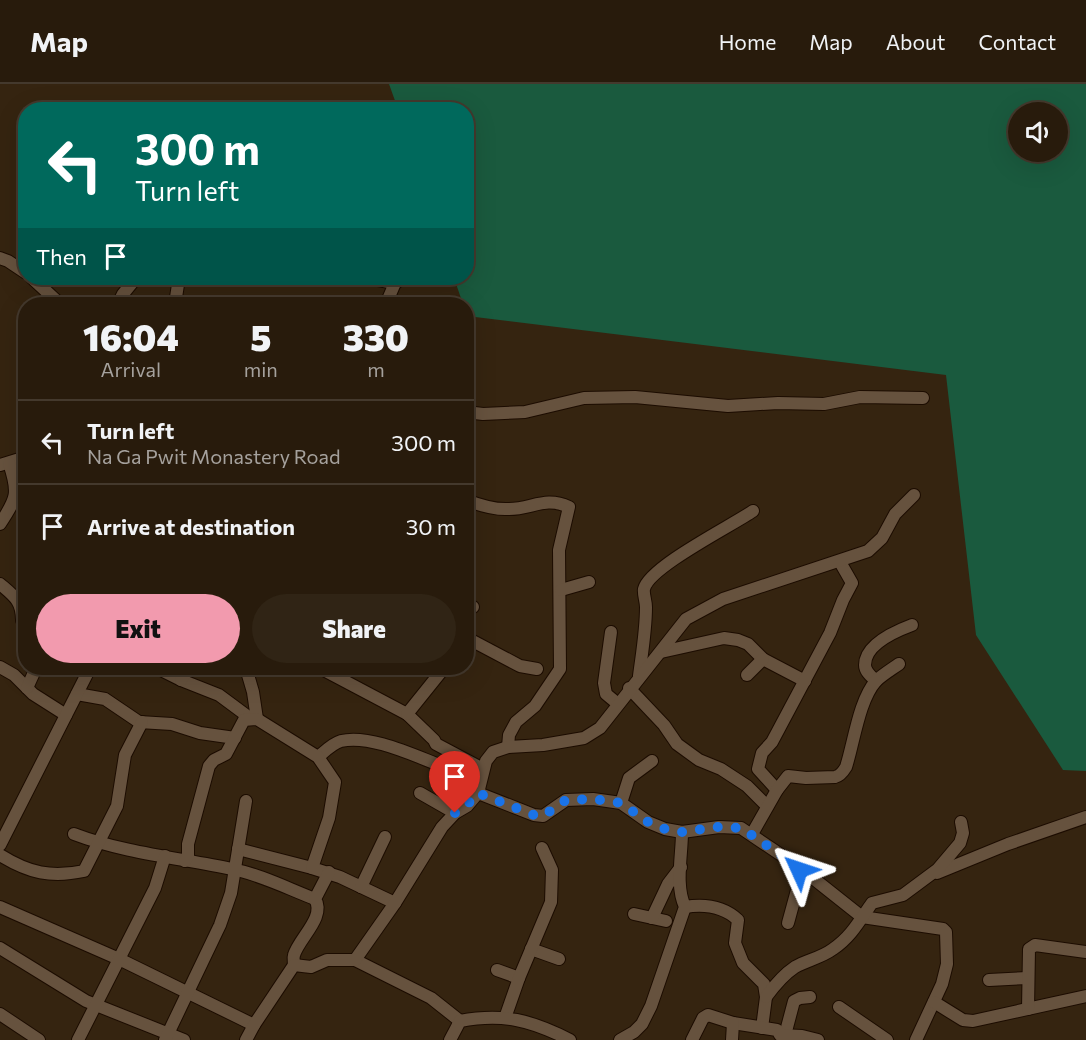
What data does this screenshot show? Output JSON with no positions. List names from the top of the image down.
{
  "page": {
    "header": "Map",
    "nav": [
      "Home",
      "Map",
      "About",
      "Contact"
    ],
    "turn": ["300 m", "Turn left"],
    "then": "Then",
    "eta": [
      "16:04",
      "Arrival",
      "5",
      "min",
      "330",
      "m"
    ],
    "list": [
      {
        "name": "Turn left",
        "note": "Na Ga Pwit Monastery Road",
        "value": "300 m"
      },
      {
        "name": "Arrive at destination",
        "value": "30 m"
      }
    ],
    "buttons": ["Exit", "Share"]
  }
}
